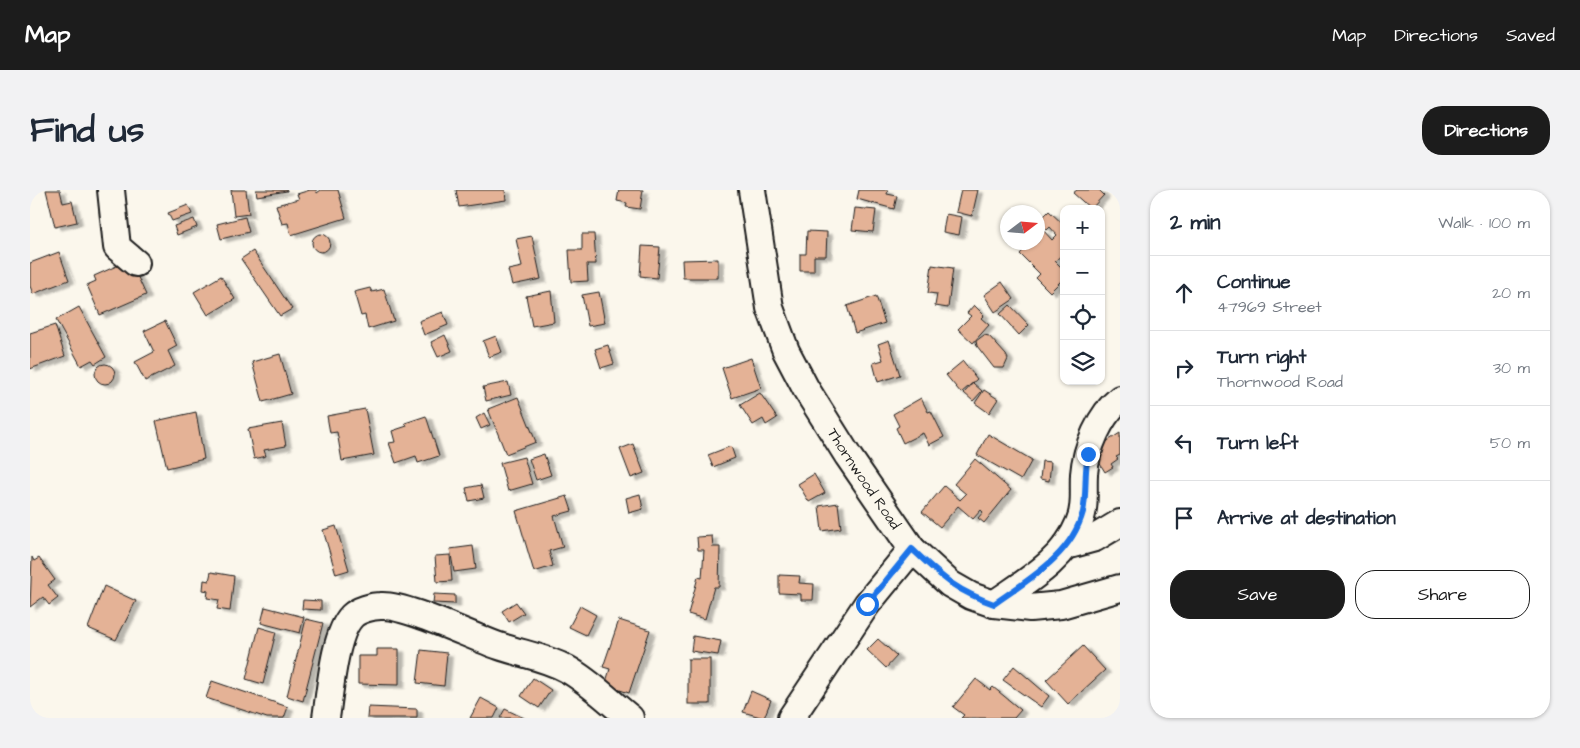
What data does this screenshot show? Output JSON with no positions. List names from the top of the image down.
{
  "streets": {
    "street": ["Thornwood Road"]
  },
  "north": "right",
  "page": {
    "header": "Map",
    "nav": ["Map", "Directions", "Saved"],
    "title": "Find us",
    "buttons": [
      "Directions",
      ["Save", "Share"]
    ],
    "heading": ["2 min", "Walk · 100 m"],
    "map_buttons": ["+", "−"],
    "list": [
      ["Continue", "47969 Street", "20 m"],
      ["Turn right", "Thornwood Road", "30 m"],
      ["Turn left", "50 m"],
      "Arrive at destination"
    ]
  }
}
